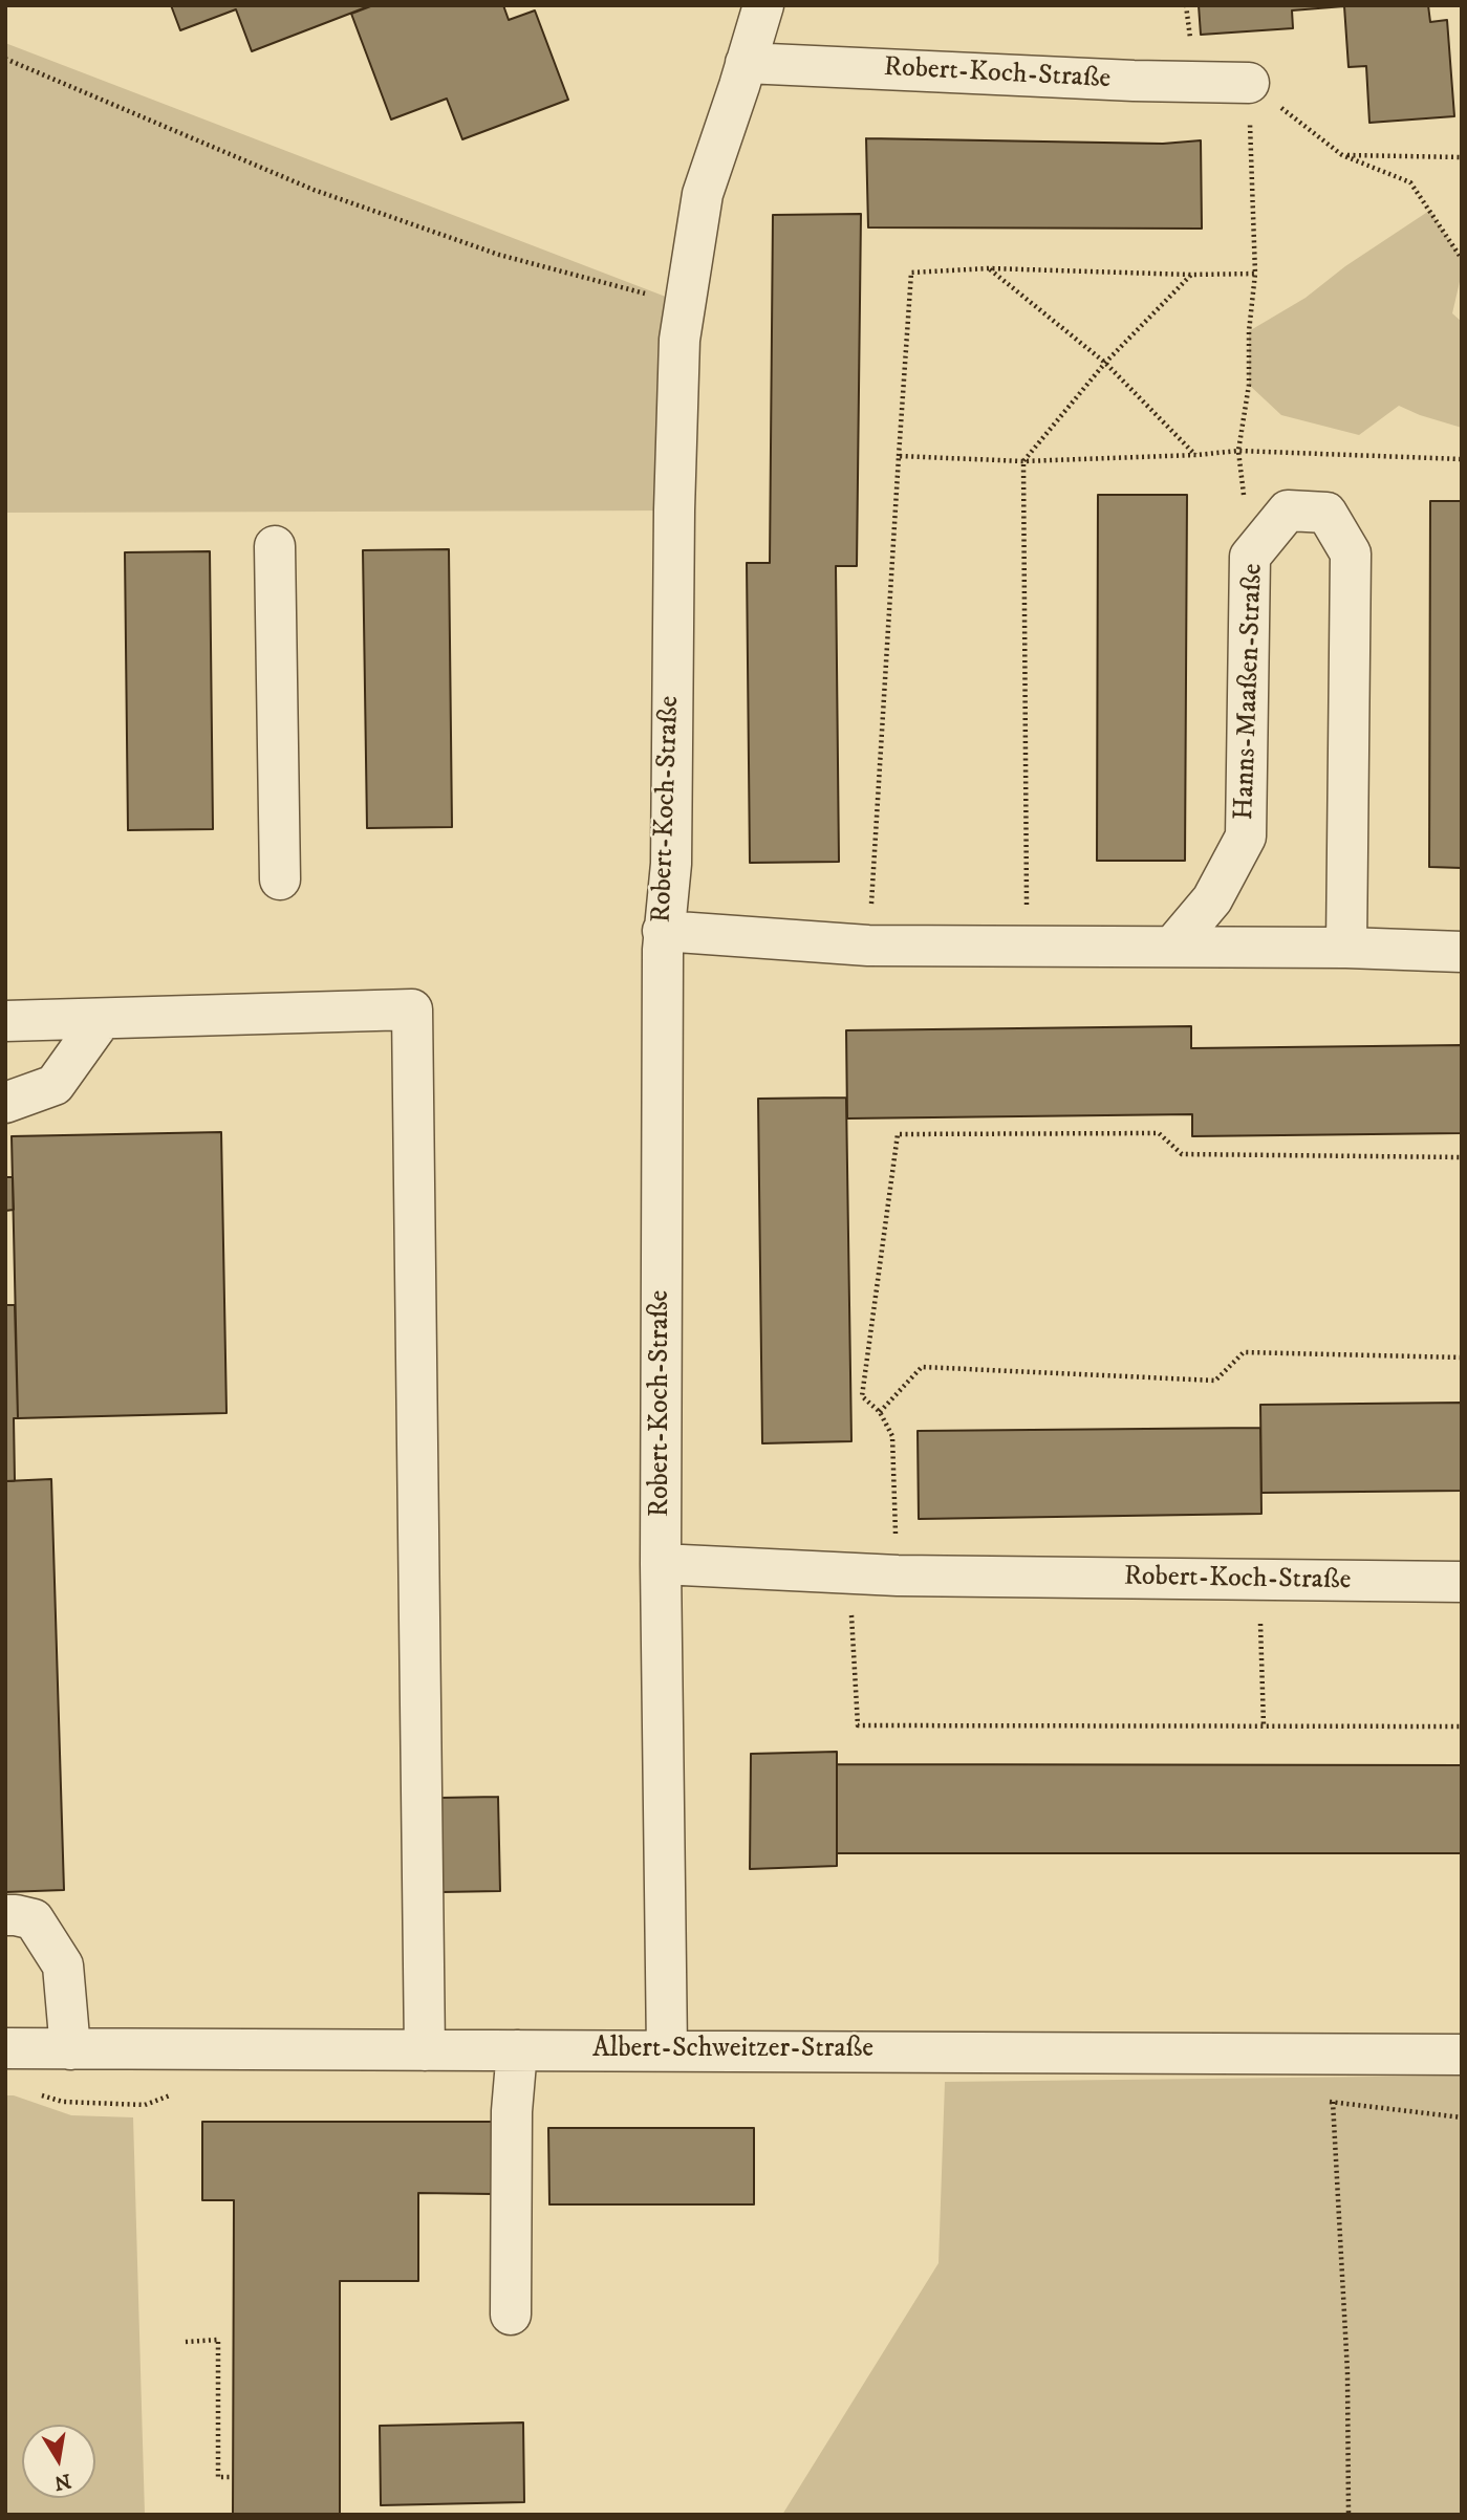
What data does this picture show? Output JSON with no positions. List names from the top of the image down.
{
  "streets": {
    "street": ["Robert-Koch-Straße", "Hanns-Maaßen-Straße", "Albert-Schweitzer-Straße"]
  },
  "crossings": [
    ["Robert-Koch-Straße", "Albert-Schweitzer-Straße"]
  ],
  "north": "bottom"
}
